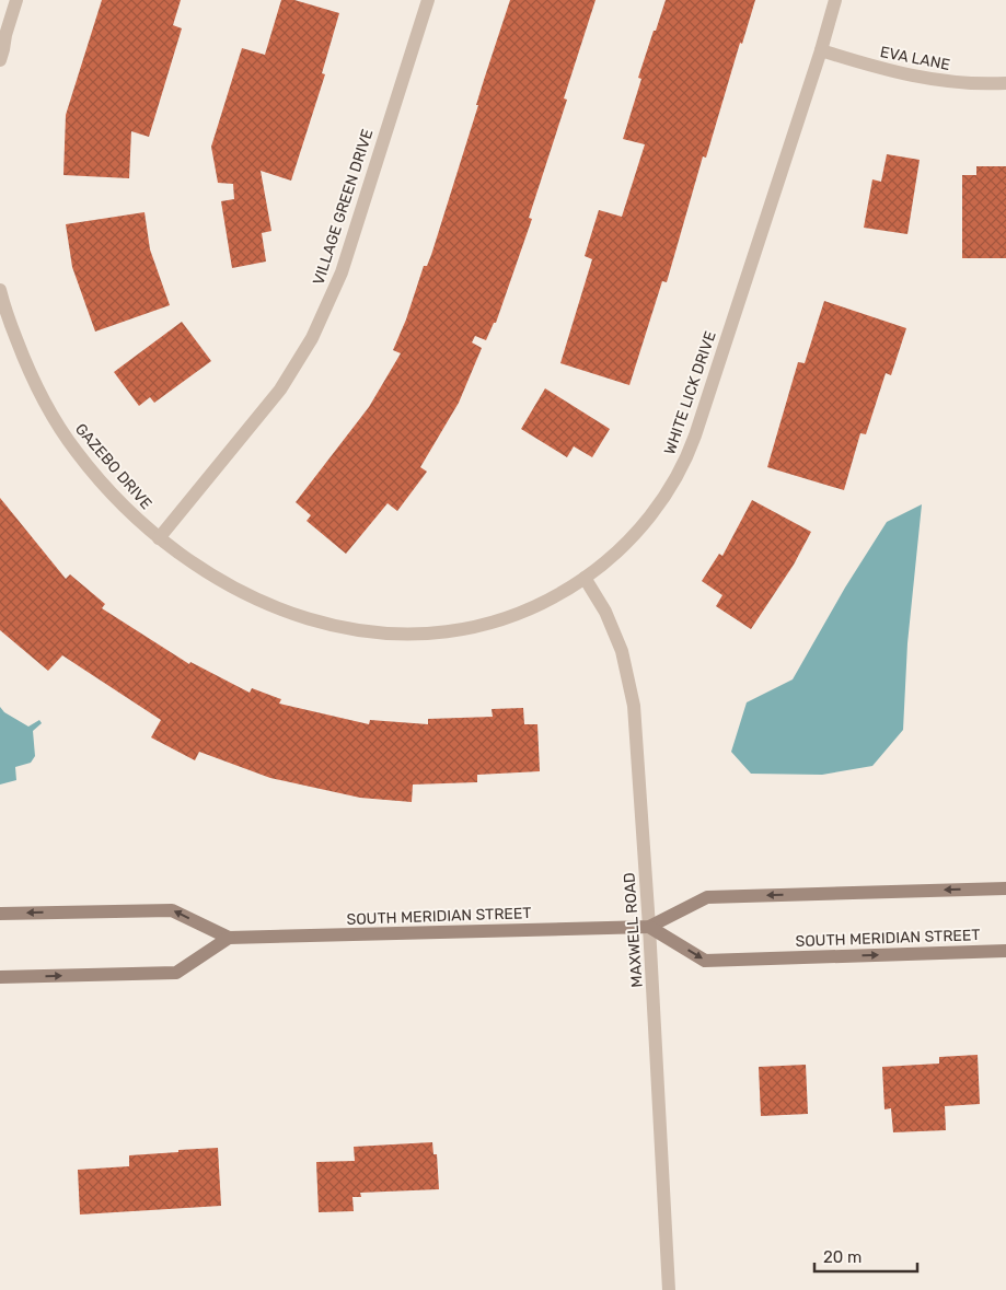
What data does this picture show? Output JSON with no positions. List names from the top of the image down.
{
  "streets": {
    "main road": ["SOUTH MERIDIAN STREET"],
    "street": [
      "EVA LANE",
      "VILLAGE GREEN DRIVE",
      "WHITE LICK DRIVE",
      "GAZEBO DRIVE",
      "MAXWELL ROAD"
    ]
  },
  "crossings": [
    ["EVA LANE", "WHITE LICK DRIVE"],
    ["VILLAGE GREEN DRIVE", "WHITE LICK DRIVE"],
    ["VILLAGE GREEN DRIVE", "GAZEBO DRIVE"],
    ["WHITE LICK DRIVE", "GAZEBO DRIVE"],
    ["WHITE LICK DRIVE", "MAXWELL ROAD"],
    ["SOUTH MERIDIAN STREET", "MAXWELL ROAD"]
  ],
  "scale_bar": "20 m"
}
